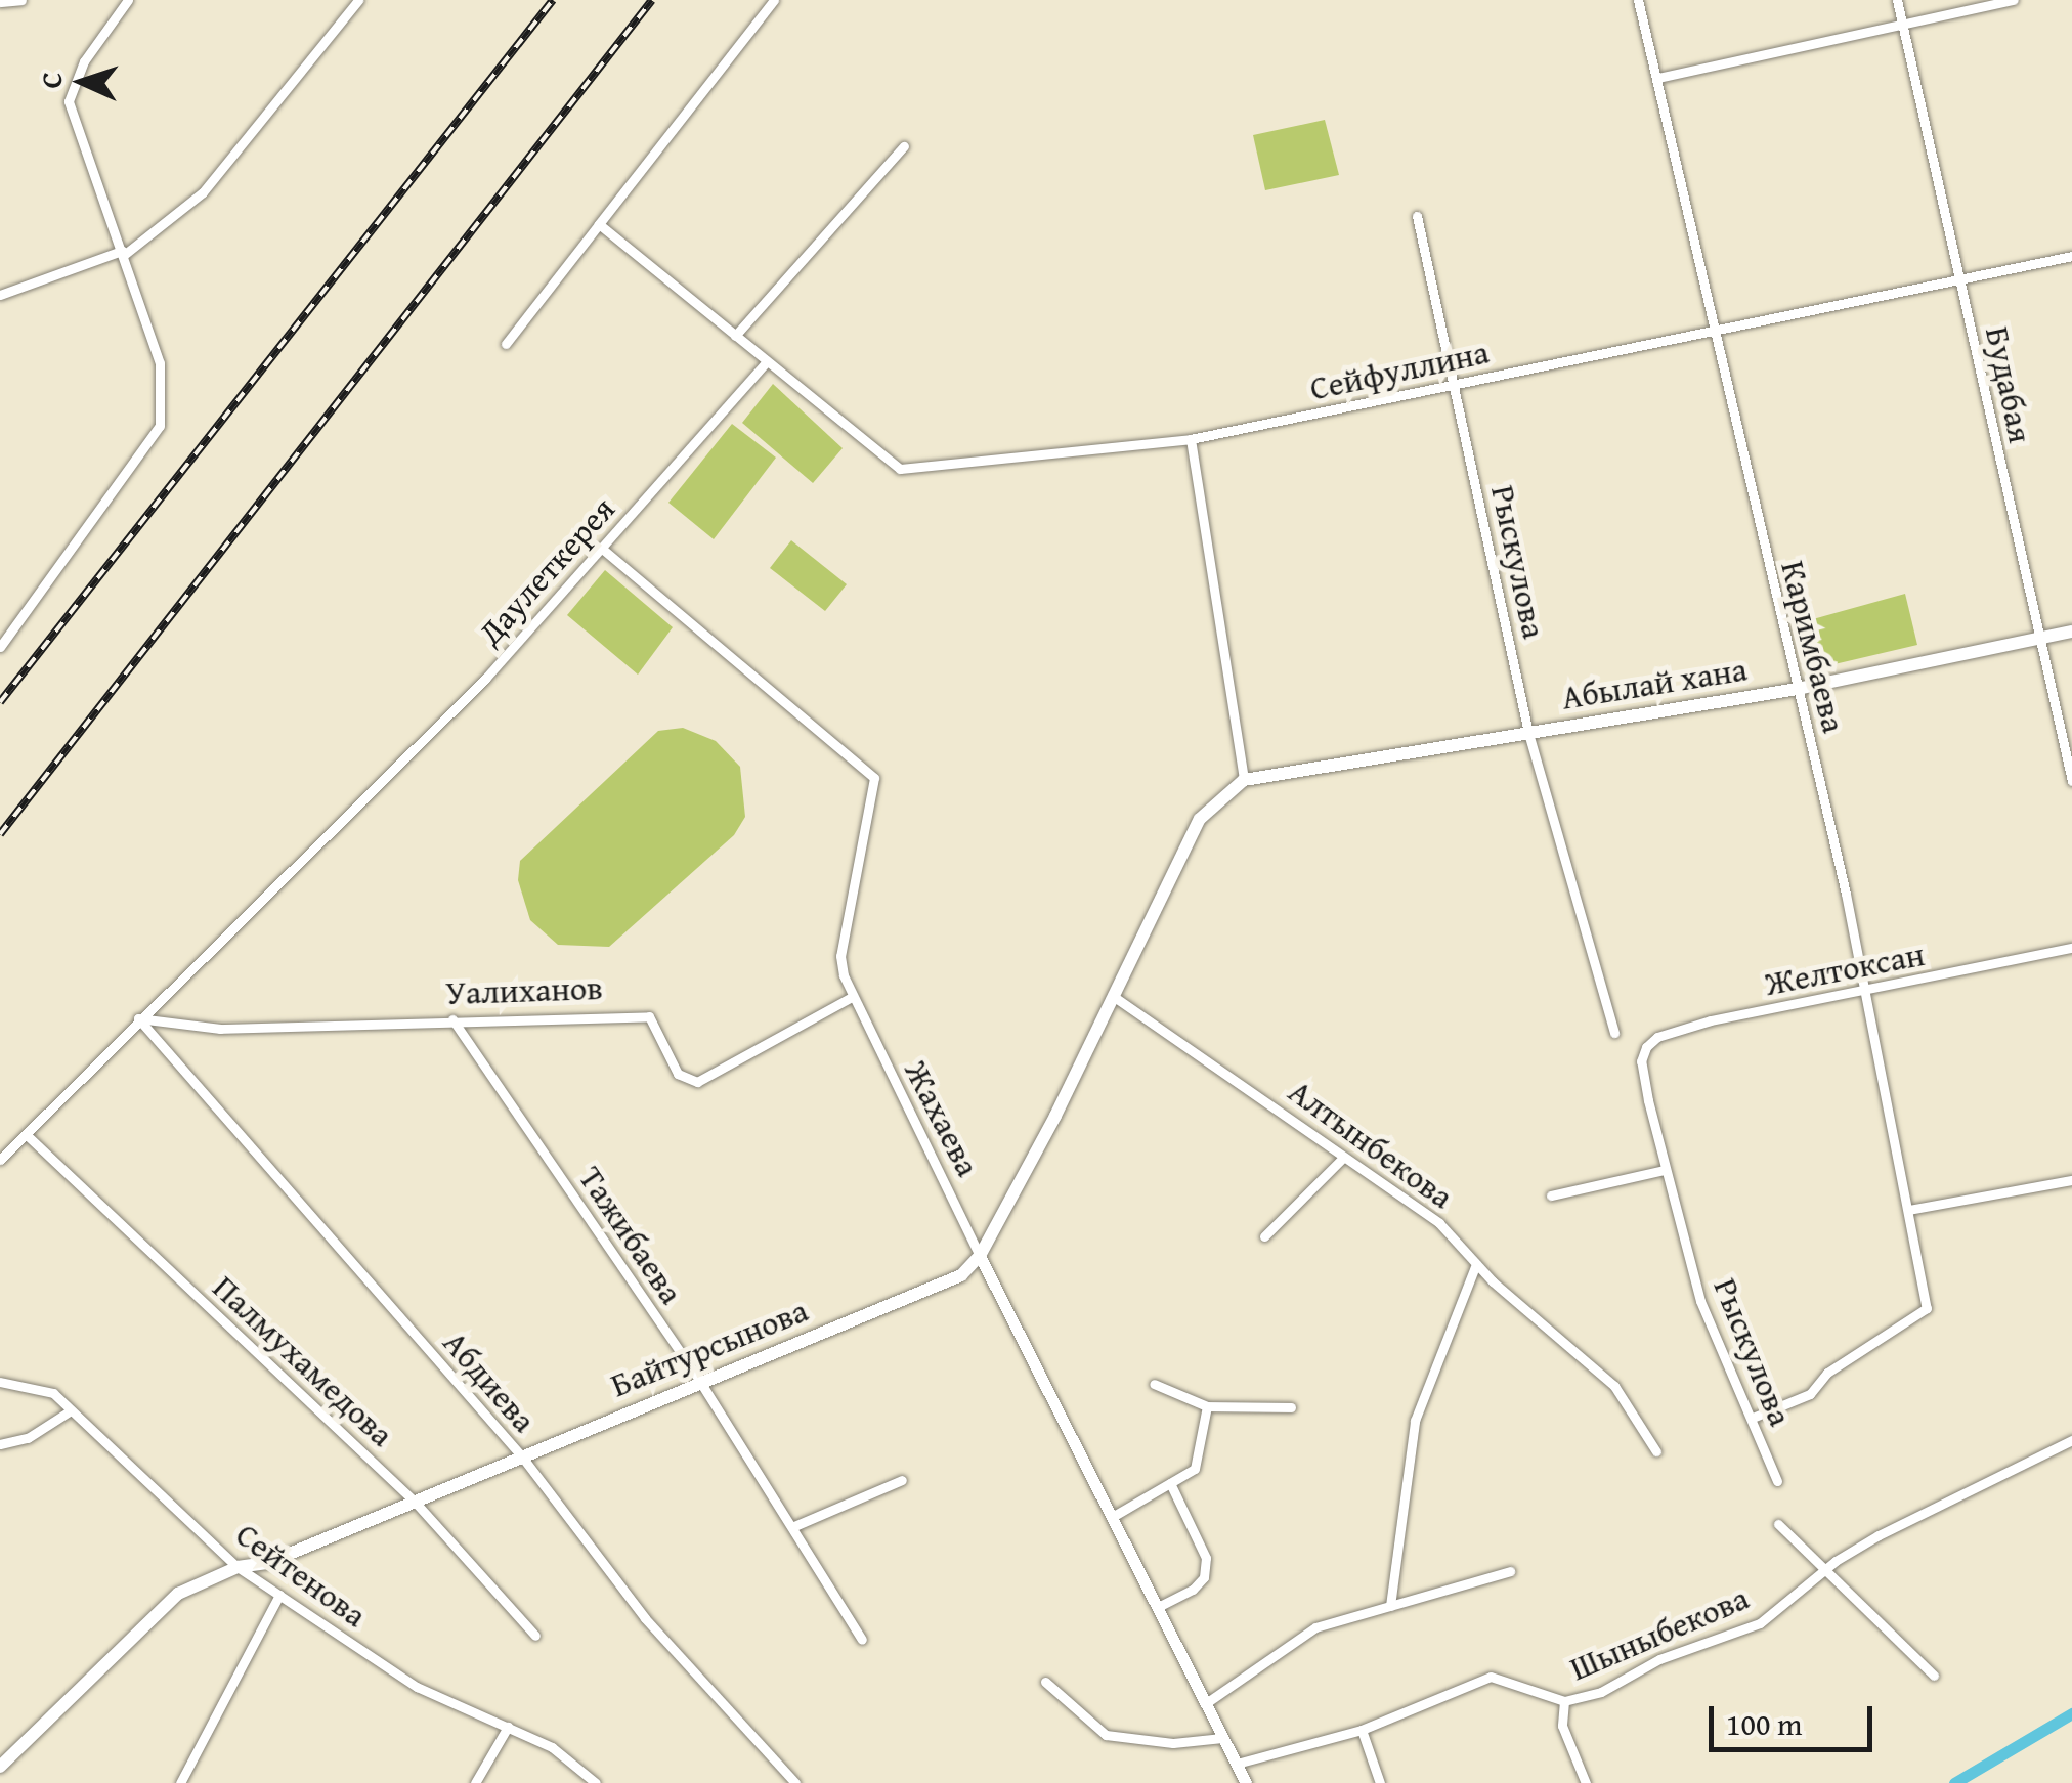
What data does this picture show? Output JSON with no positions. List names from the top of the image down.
{
  "streets": {
    "main road": ["Абылай хана", "Байтурсынова"],
    "street": [
      "Сейфуллина",
      "Будабая",
      "Рыскулова",
      "Даулеткерея",
      "Каримбаева",
      "Желтоксан",
      "Уалиханов",
      "Жахаева",
      "Алтынбекова",
      "Тажибаева",
      "Палмухамедова",
      "Абдиева",
      "Сейтенова",
      "Шыныбекова"
    ]
  },
  "crossings": [
    ["Сейфуллина", "Будабая"],
    ["Сейфуллина", "Рыскулова"],
    ["Сейфуллина", "Даулеткерея"],
    ["Сейфуллина", "Каримбаева"],
    ["Будабая", "Абылай хана"],
    ["Рыскулова", "Каримбаева"],
    ["Рыскулова", "Абылай хана"],
    ["Рыскулова", "Желтоксан"],
    ["Даулеткерея", "Уалиханов"],
    ["Даулеткерея", "Жахаева"],
    ["Даулеткерея", "Палмухамедова"],
    ["Даулеткерея", "Абдиева"],
    ["Каримбаева", "Абылай хана"],
    ["Каримбаева", "Желтоксан"],
    ["Абылай хана", "Байтурсынова"],
    ["Уалиханов", "Жахаева"],
    ["Уалиханов", "Тажибаева"],
    ["Уалиханов", "Абдиева"],
    ["Жахаева", "Байтурсынова"],
    ["Жахаева", "Шыныбекова"],
    ["Алтынбекова", "Байтурсынова"],
    ["Тажибаева", "Байтурсынова"],
    ["Байтурсынова", "Палмухамедова"],
    ["Байтурсынова", "Абдиева"],
    ["Байтурсынова", "Сейтенова"]
  ],
  "scale_bar": "100 m",
  "north": "left"
}
